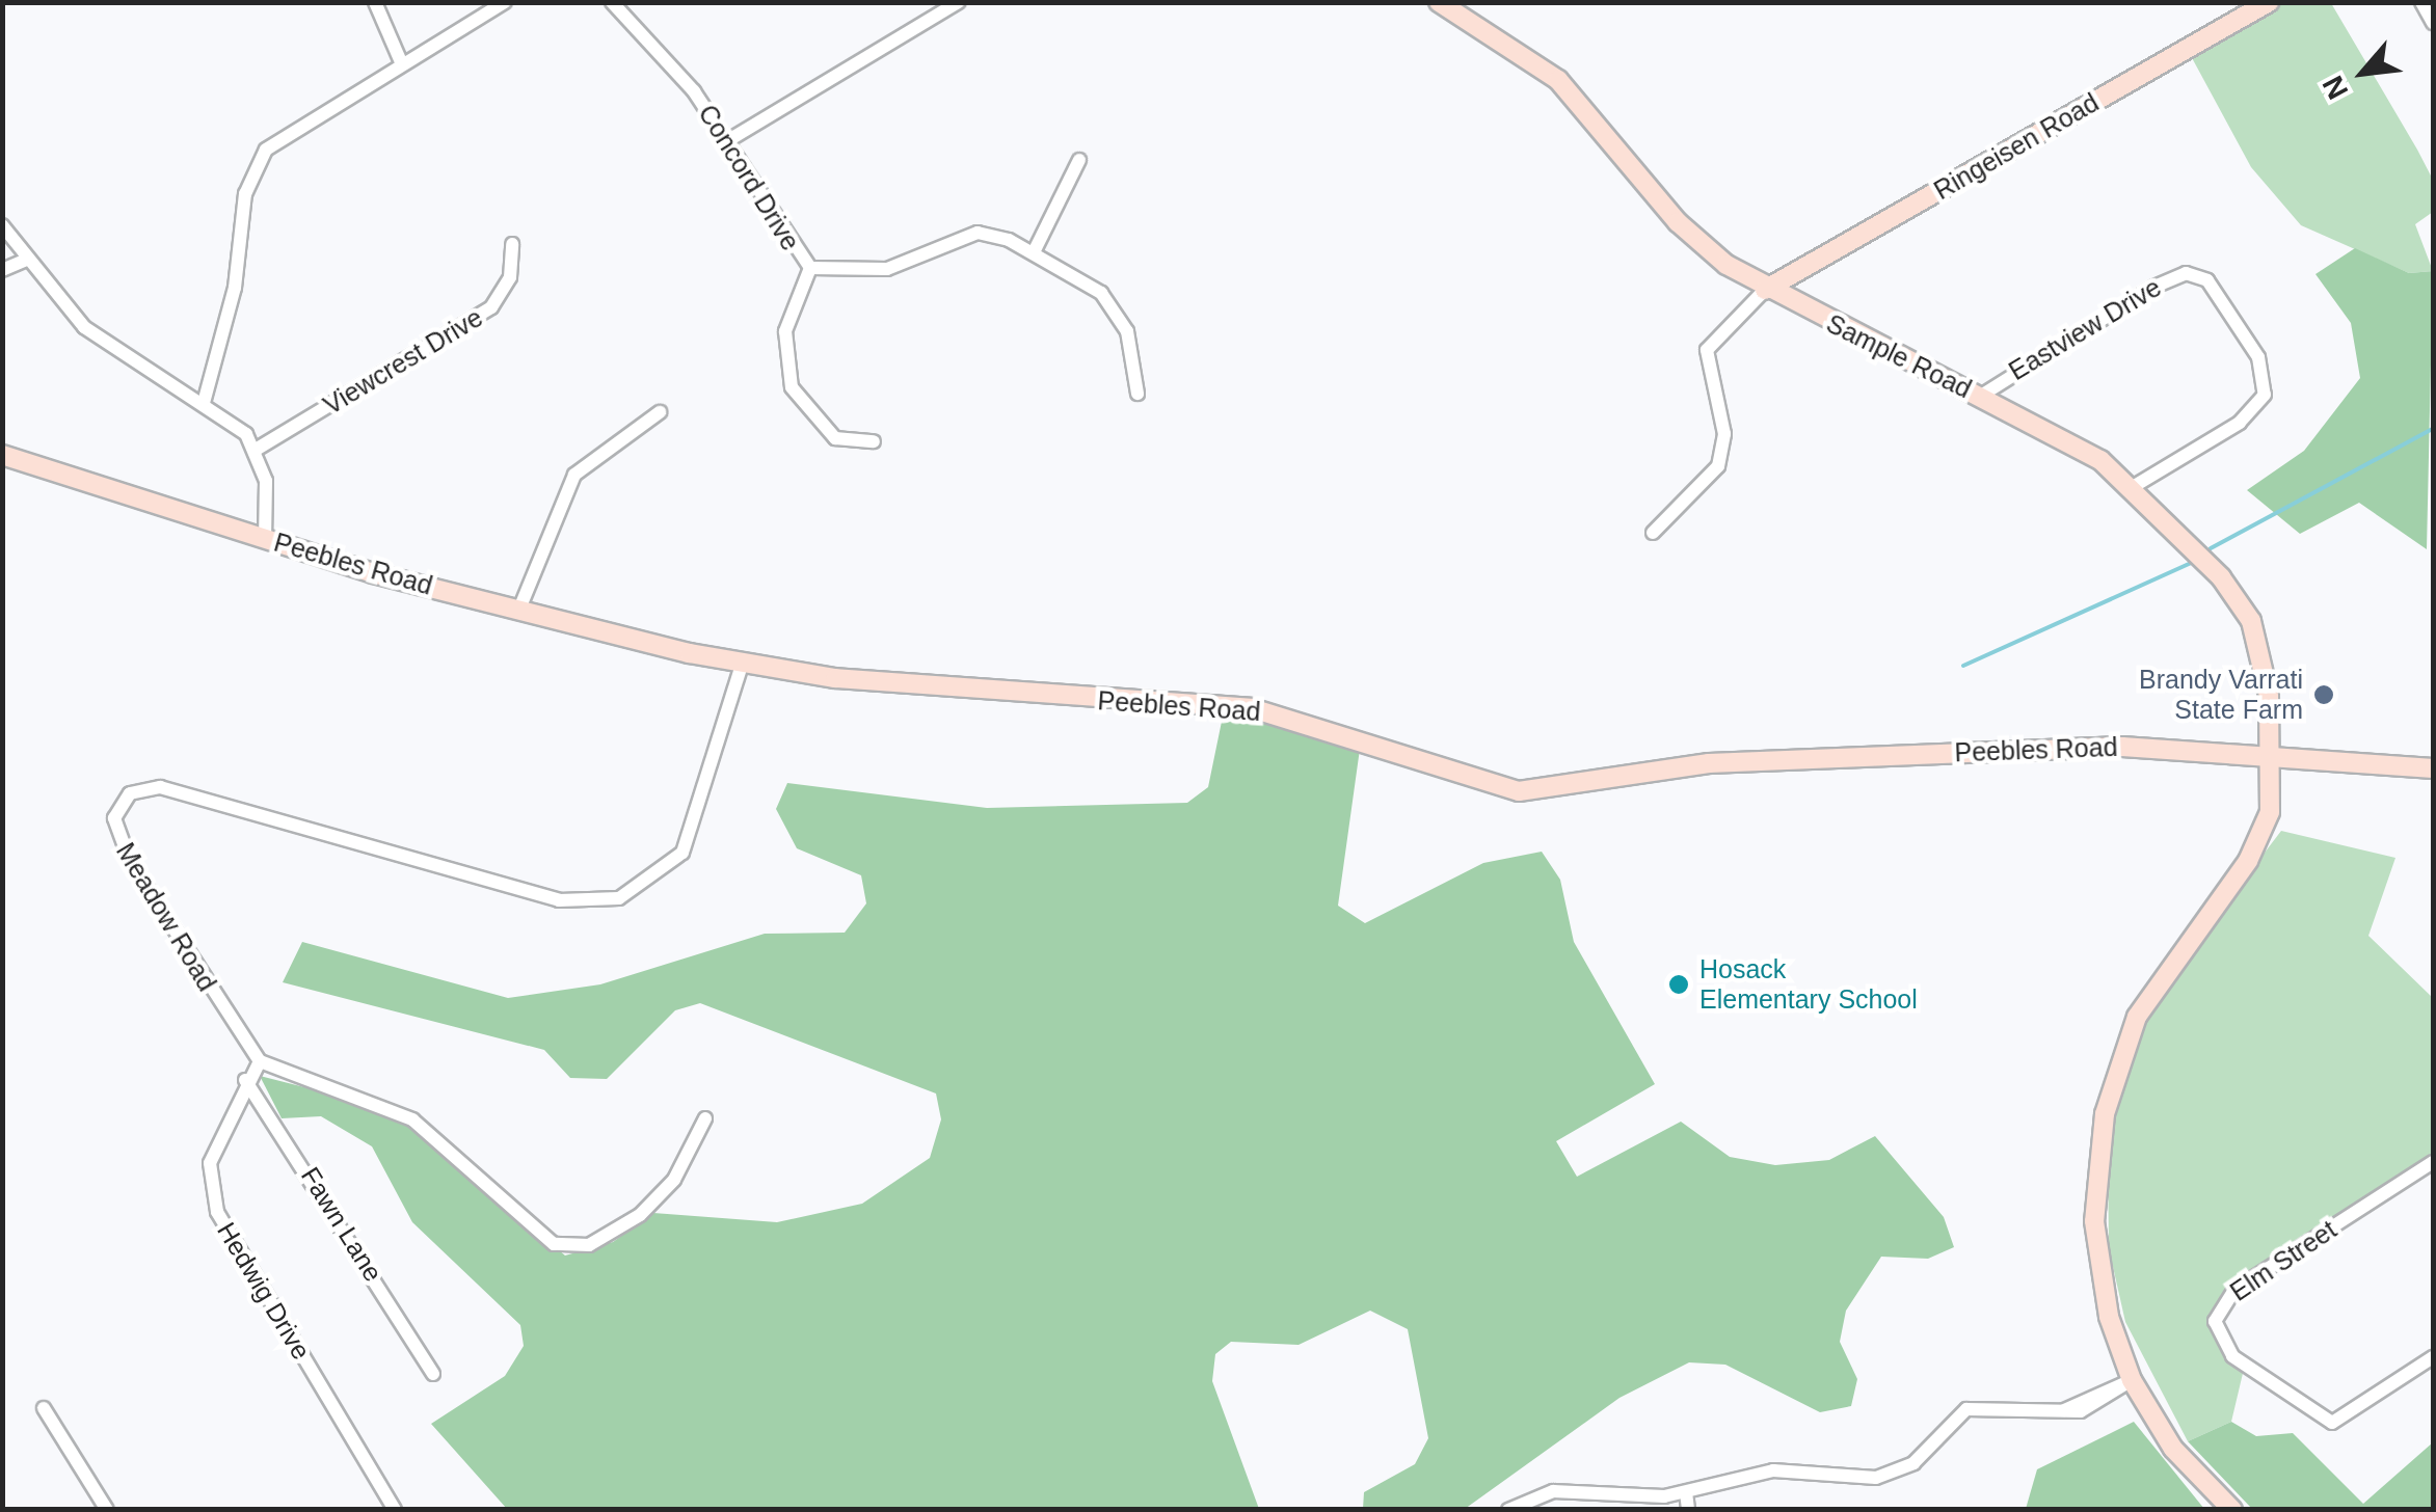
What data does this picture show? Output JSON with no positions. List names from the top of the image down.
{
  "streets": {
    "street": [
      "Ringeisen Road",
      "Concord Drive",
      "Eastview Drive",
      "Sample Road",
      "Viewcrest Drive",
      "Peebles Road",
      "Meadow Road",
      "Fawn Lane",
      "Elm Street",
      "Hedwig Drive"
    ]
  },
  "crossings": [
    ["Ringeisen Road", "Sample Road"],
    ["Eastview Drive", "Sample Road"],
    ["Sample Road", "Peebles Road"],
    ["Peebles Road", "Meadow Road"],
    ["Meadow Road", "Hedwig Drive"],
    ["Fawn Lane", "Hedwig Drive"]
  ],
  "places": ["Brandy Varrati State Farm", "Hosack Elementary School"],
  "north": "bottom left"
}
